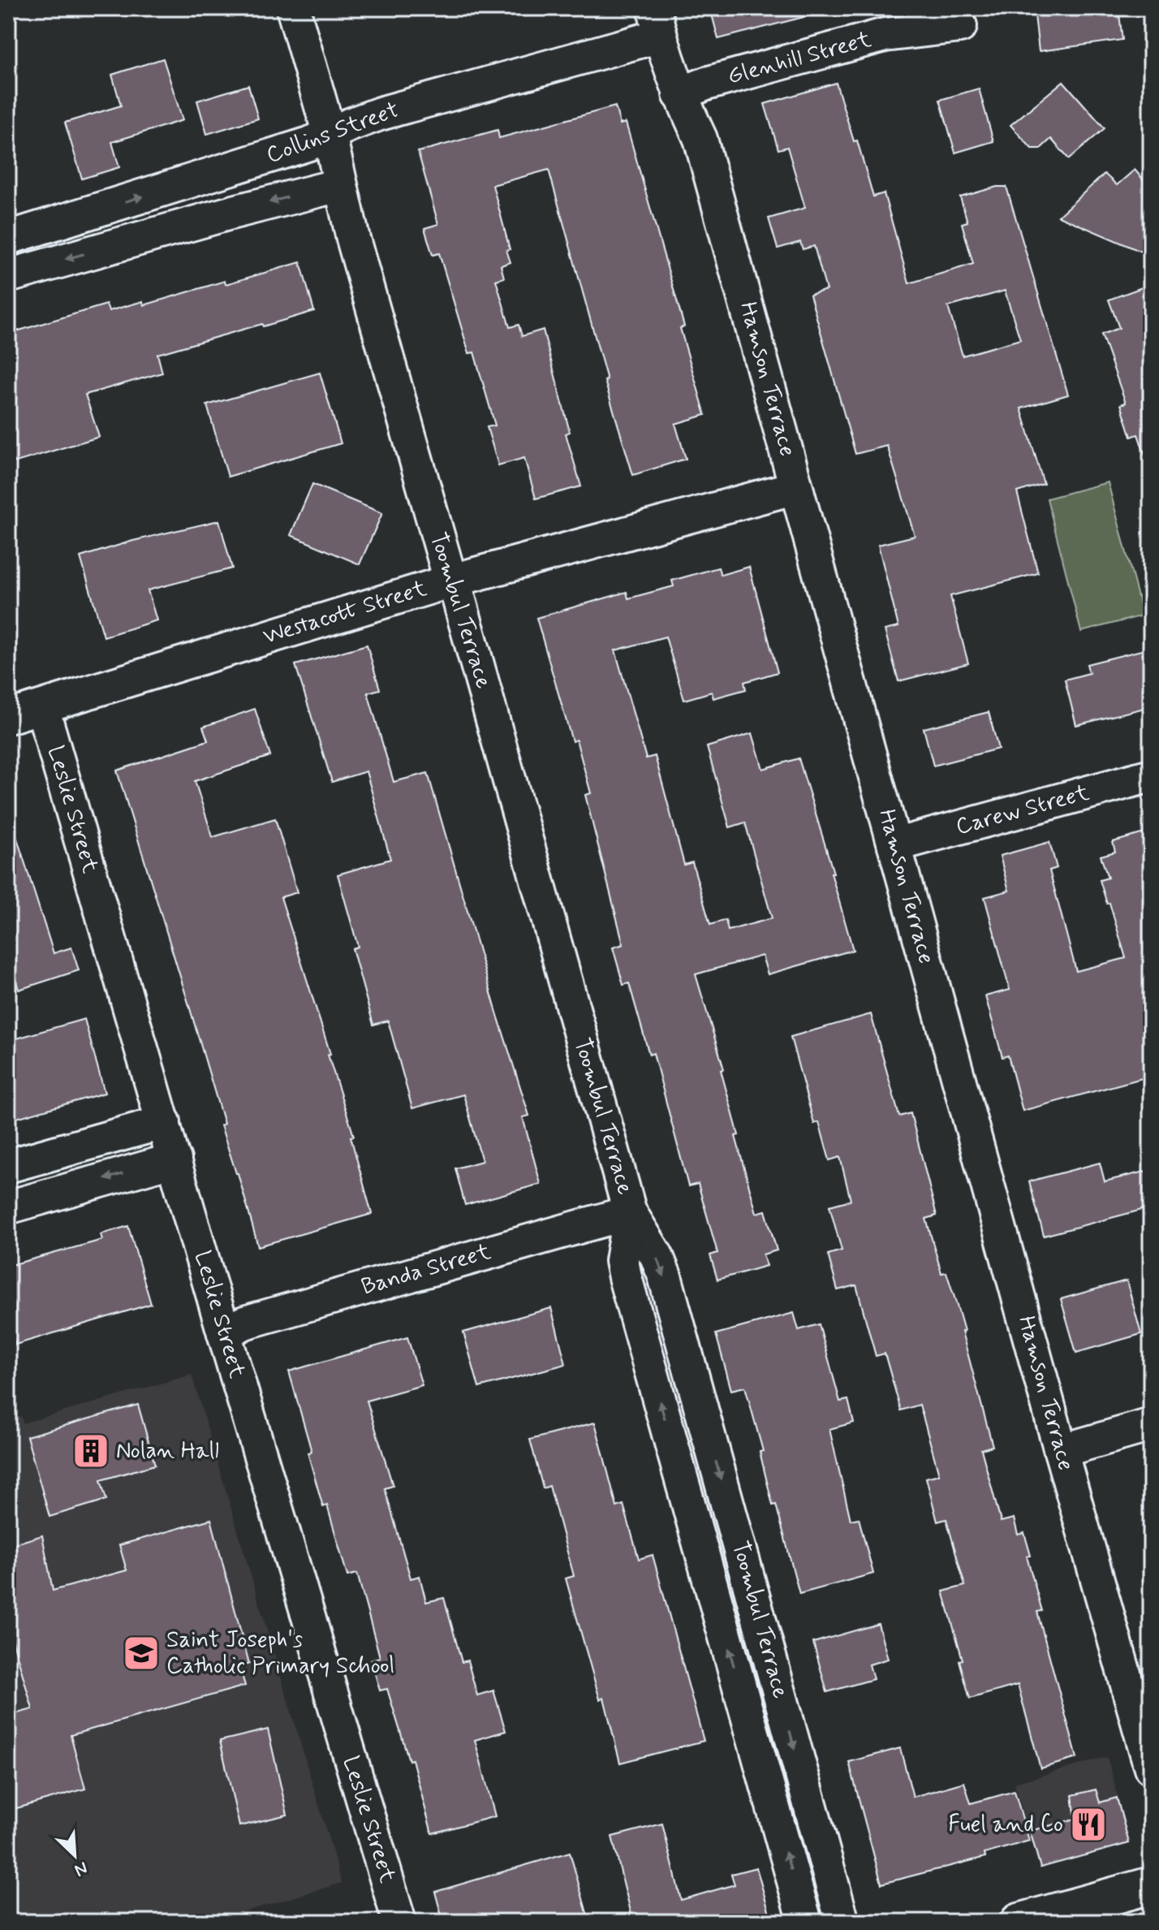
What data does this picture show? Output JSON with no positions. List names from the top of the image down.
{
  "streets": {
    "street": [
      "Glenhill Street",
      "Collins Street",
      "Hamson Terrace",
      "Toombul Terrace",
      "Westacott Street",
      "Leslie Street",
      "Carew Street",
      "Banda Street"
    ]
  },
  "crossings": [
    ["Glenhill Street", "Hamson Terrace"],
    ["Collins Street", "Hamson Terrace"],
    ["Collins Street", "Toombul Terrace"],
    ["Hamson Terrace", "Westacott Street"],
    ["Hamson Terrace", "Carew Street"],
    ["Toombul Terrace", "Westacott Street"],
    ["Toombul Terrace", "Banda Street"],
    ["Westacott Street", "Leslie Street"],
    ["Leslie Street", "Banda Street"]
  ],
  "places": {
    "building": ["Nolan Hall"],
    "school or university": ["Saint Joseph's Catholic Primary School"],
    "restaurant": ["Fuel and Co"]
  },
  "north": "bottom right"
}
